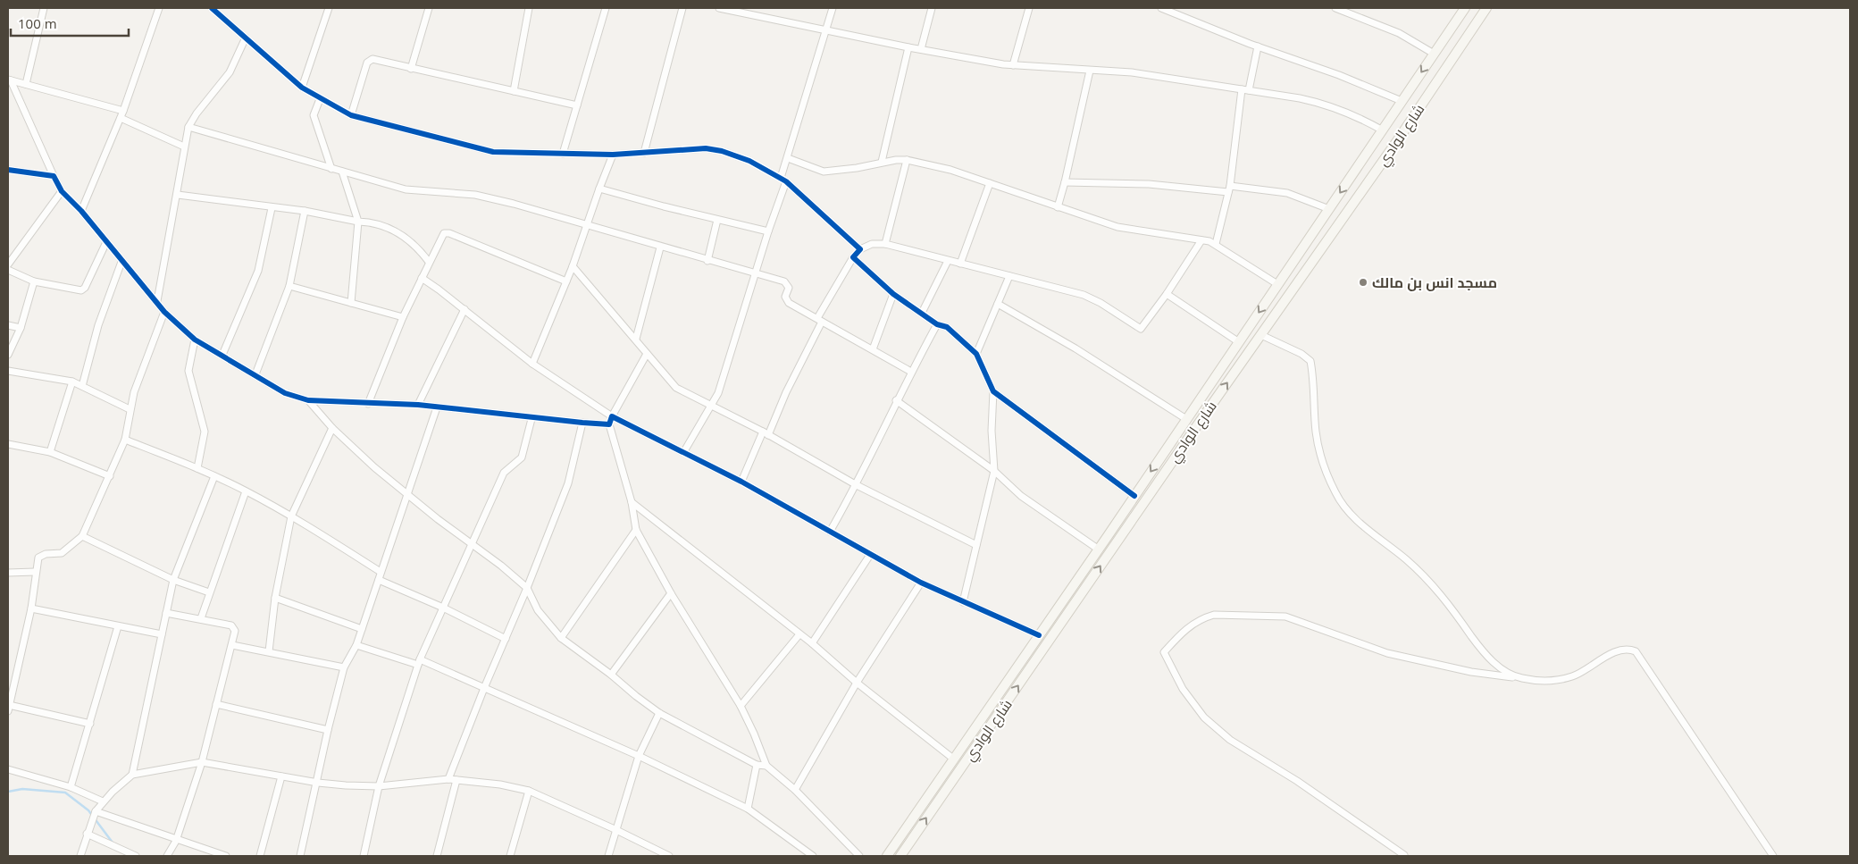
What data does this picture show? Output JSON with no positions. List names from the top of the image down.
{
  "streets": {
    "main road": ["شارع الوادي"]
  },
  "places": ["مسجد انس بن مالك"],
  "scale_bar": "100 m"
}
